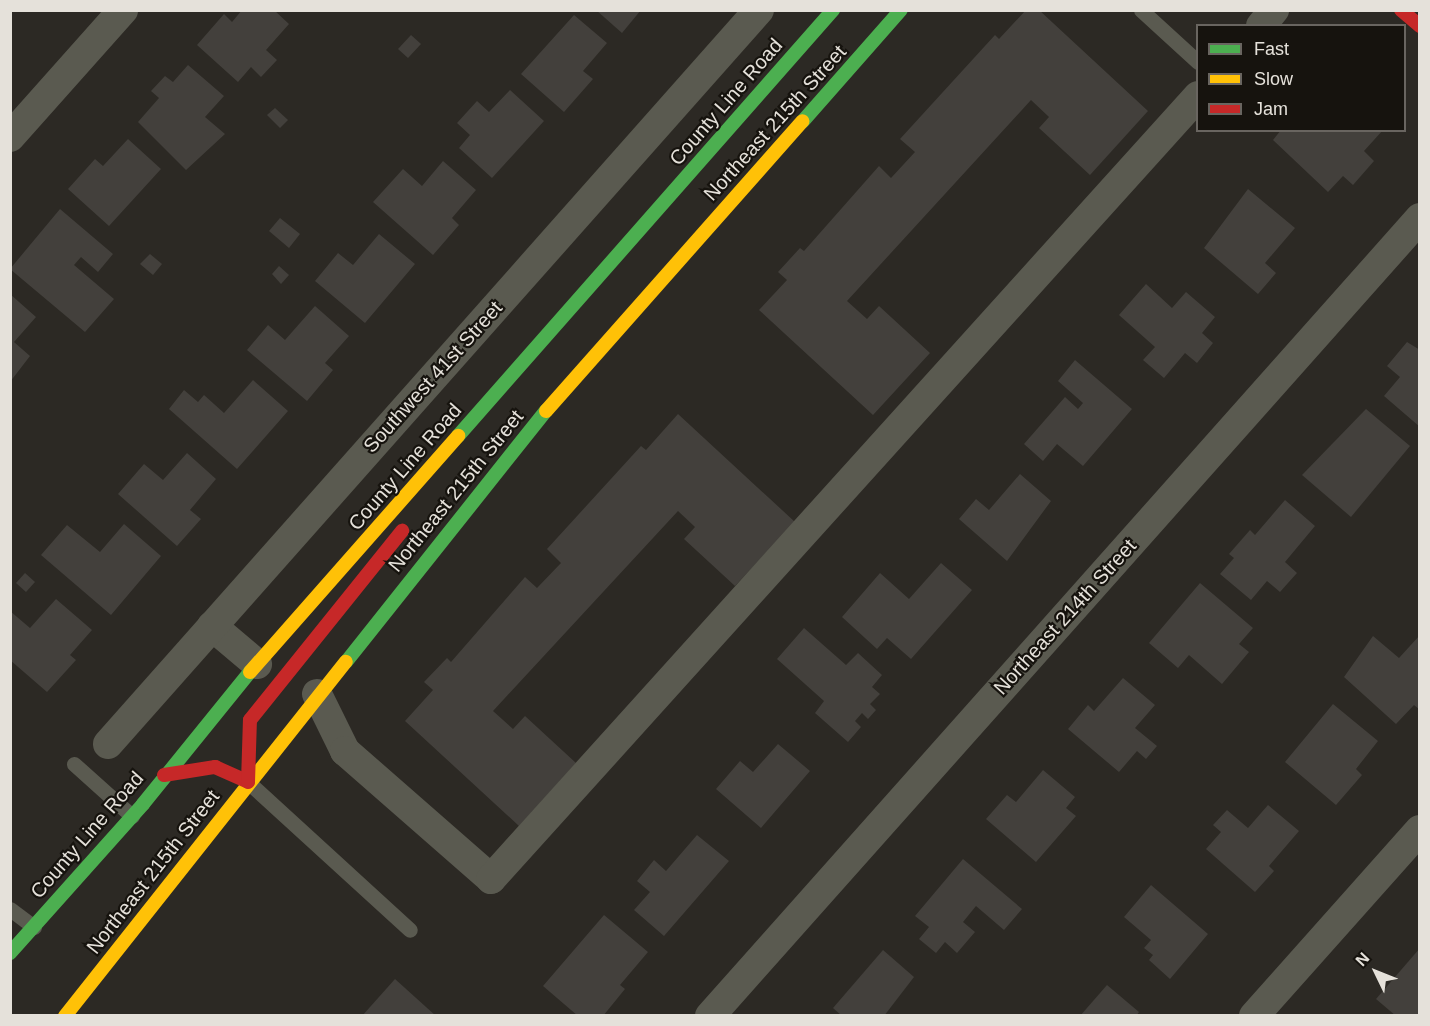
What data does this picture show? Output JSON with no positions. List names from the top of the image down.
{
  "streets": {
    "street": [
      "County Line Road",
      "Northeast 215th Street",
      "Southwest 41st Street",
      "Northeast 214th Street"
    ]
  },
  "legend": ["Fast", "Slow", "Jam"],
  "north": "top left"
}
